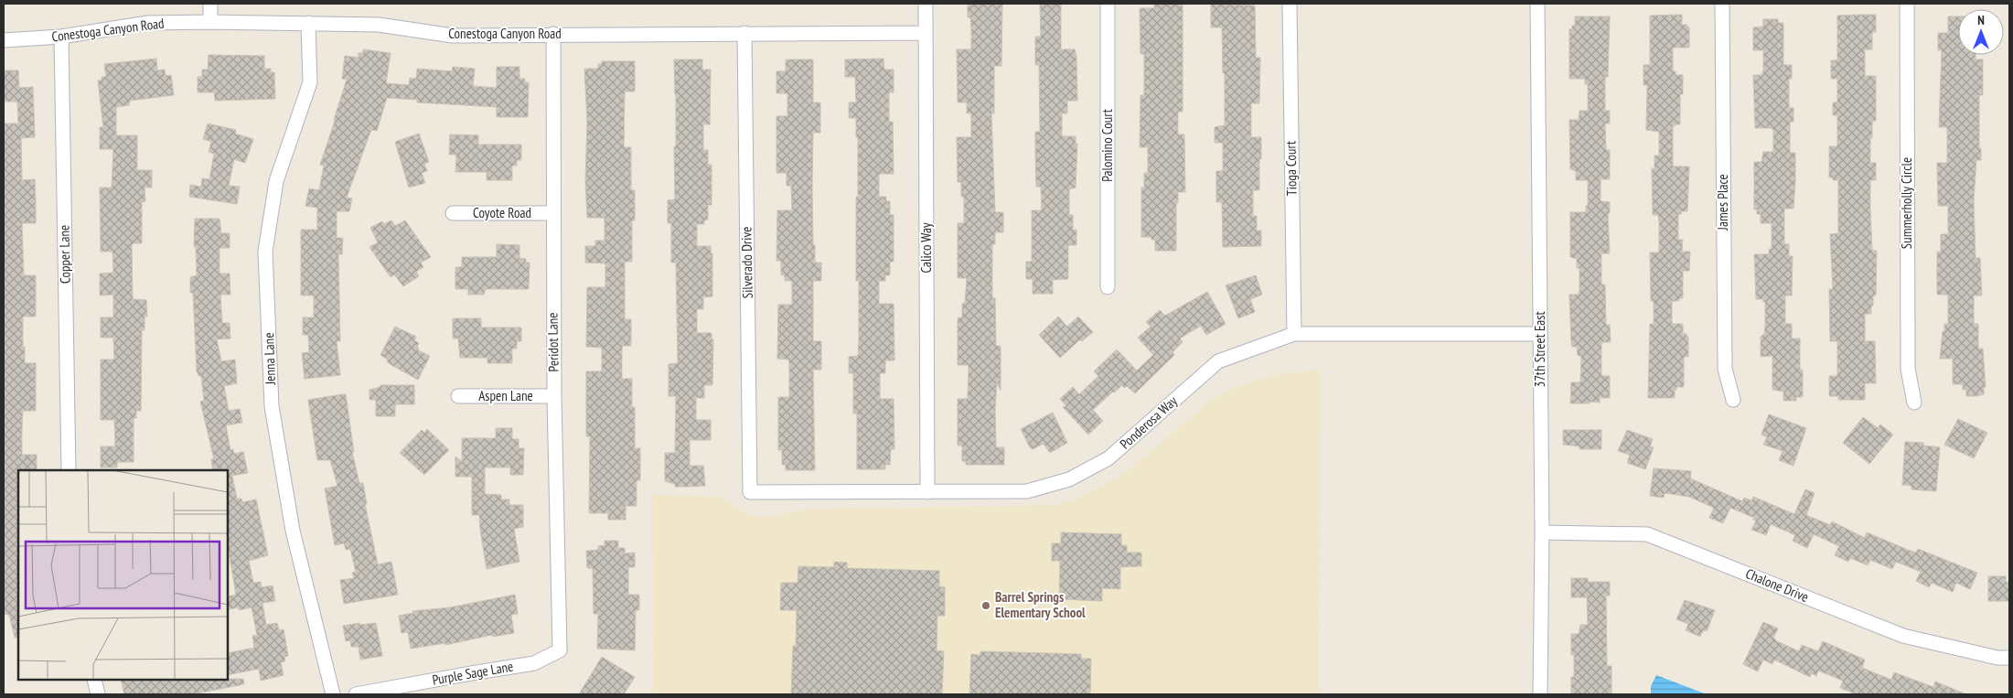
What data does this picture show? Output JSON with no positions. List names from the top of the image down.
{
  "streets": {
    "street": [
      "Conestoga Canyon Road",
      "Palomino Court",
      "Tioga Court",
      "James Place",
      "Summerholly Circle",
      "Coyote Road",
      "Calico Way",
      "Copper Lane",
      "Silverado Drive",
      "Peridot Lane",
      "37th Street East",
      "Jenna Lane",
      "Aspen Lane",
      "Ponderosa Way",
      "Chalone Drive",
      "Purple Sage Lane"
    ]
  },
  "crossings": [
    ["Conestoga Canyon Road", "Calico Way"],
    ["Conestoga Canyon Road", "Copper Lane"],
    ["Conestoga Canyon Road", "Silverado Drive"],
    ["Conestoga Canyon Road", "Peridot Lane"],
    ["Conestoga Canyon Road", "Jenna Lane"],
    ["Tioga Court", "Ponderosa Way"],
    ["Coyote Road", "Peridot Lane"],
    ["Calico Way", "Ponderosa Way"],
    ["Silverado Drive", "Ponderosa Way"],
    ["Peridot Lane", "Aspen Lane"],
    ["Peridot Lane", "Purple Sage Lane"],
    ["37th Street East", "Ponderosa Way"],
    ["37th Street East", "Chalone Drive"]
  ],
  "places": ["Barrel Springs Elementary School"],
  "north": "top"
}
